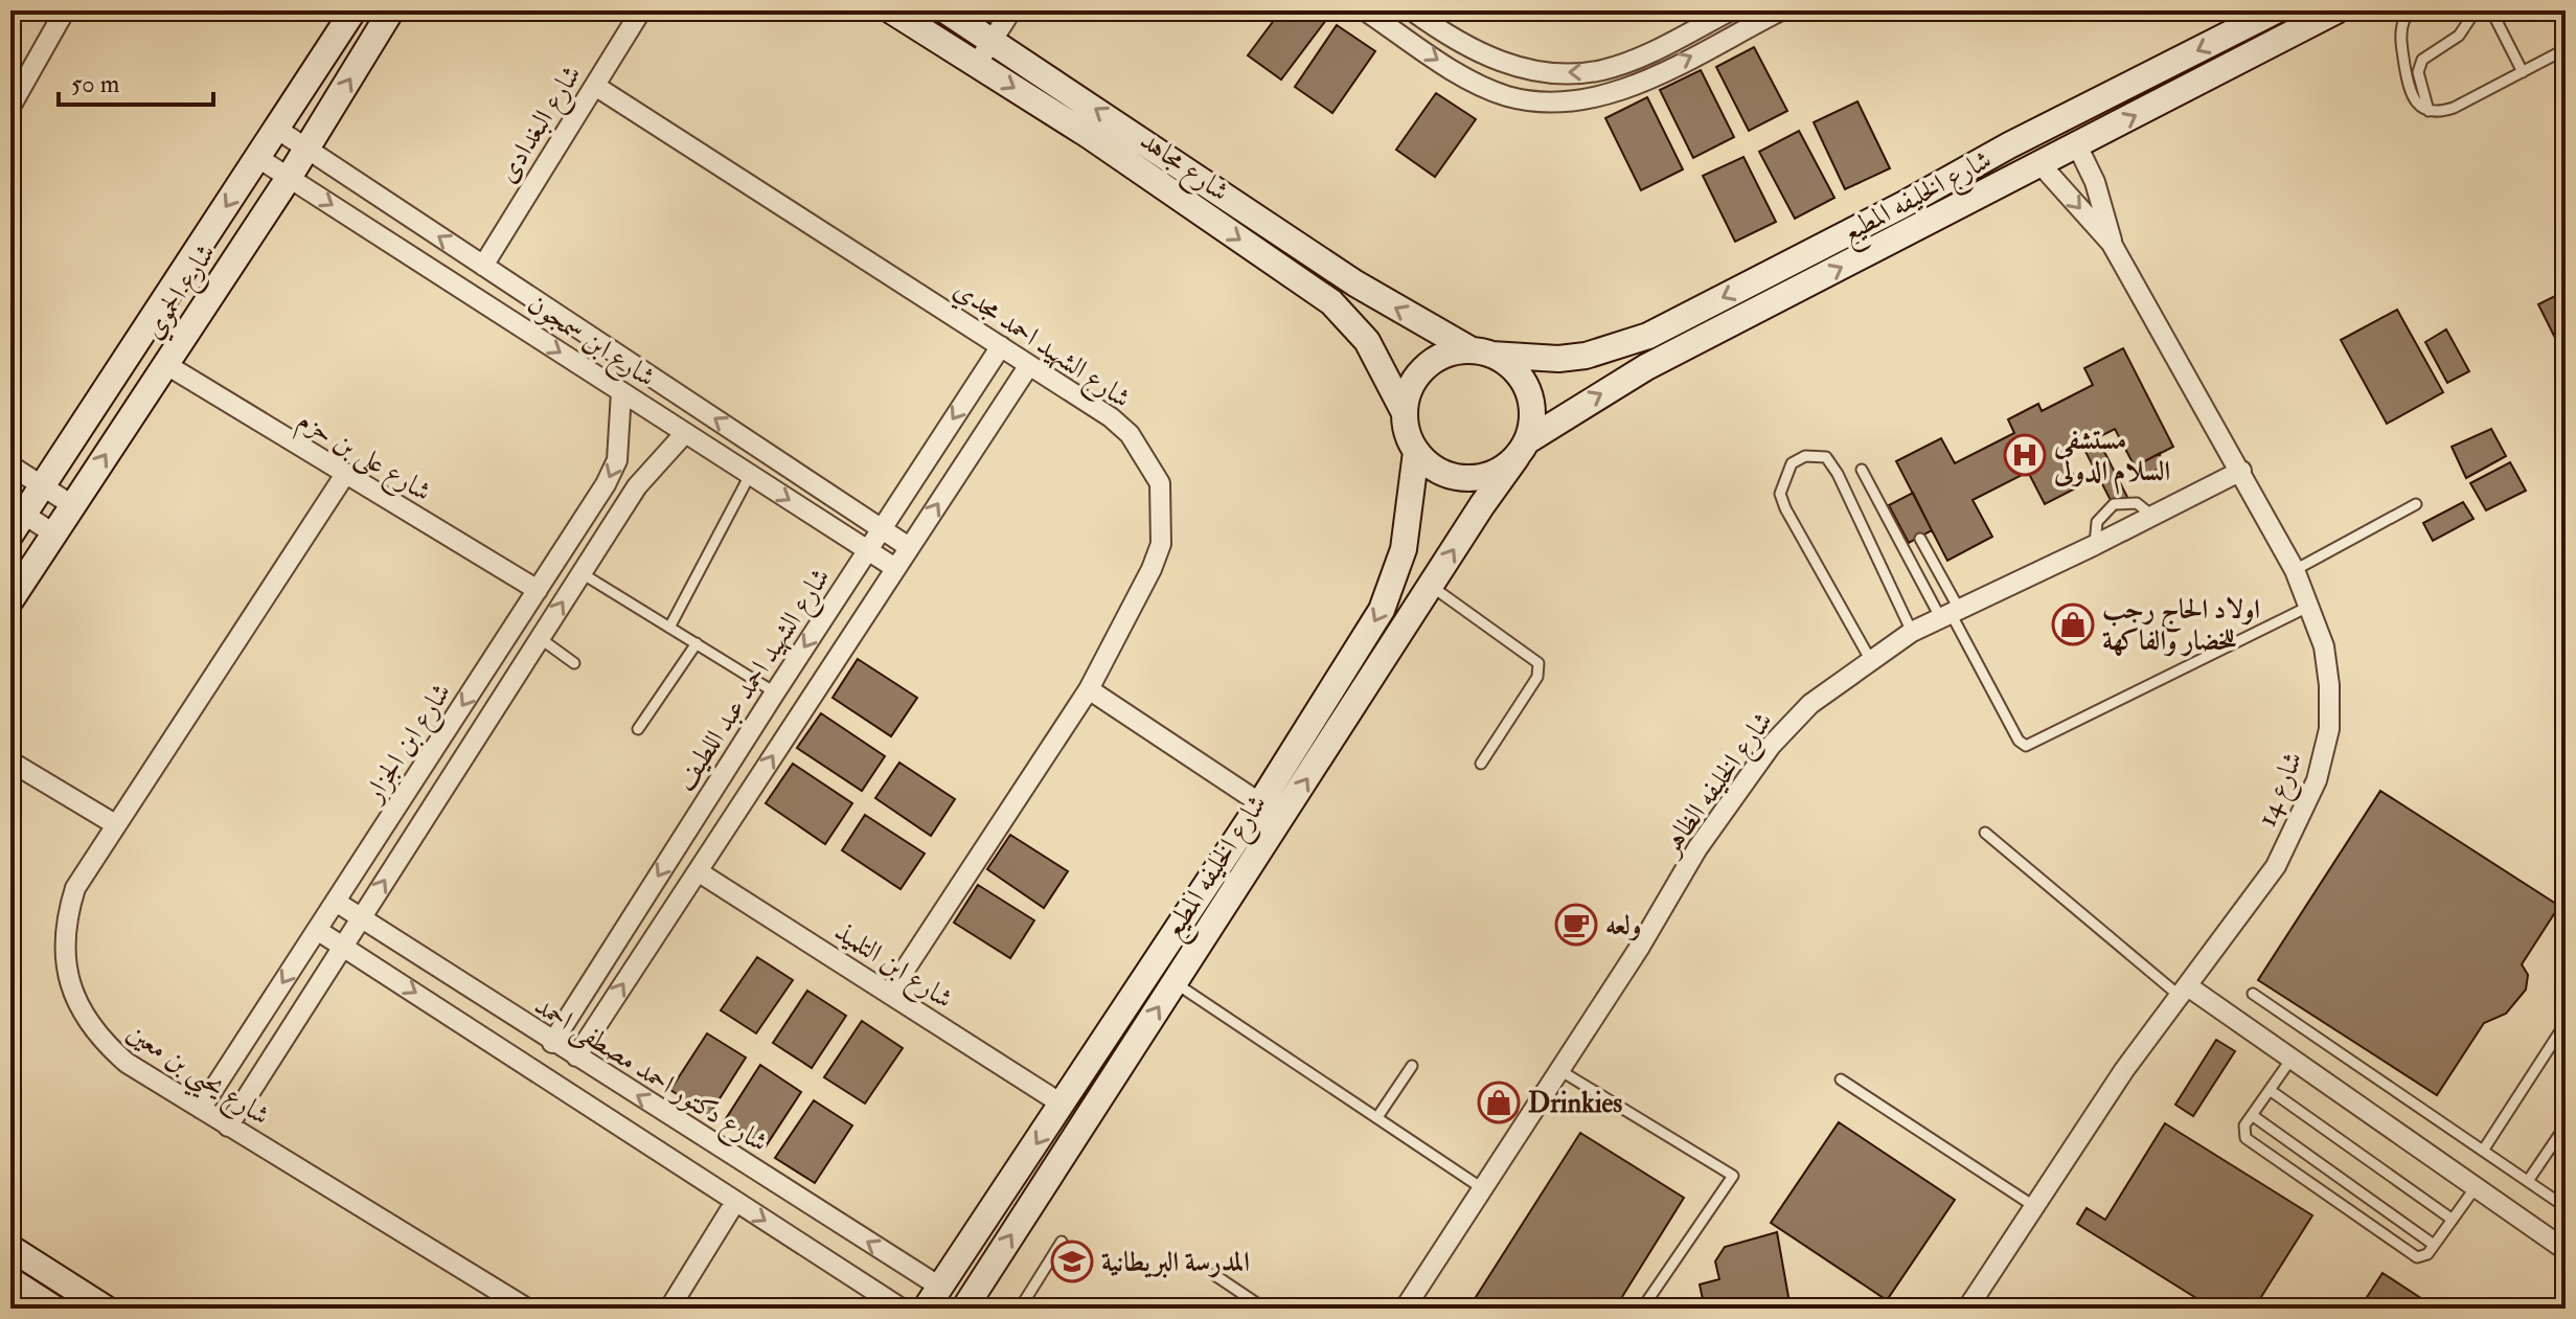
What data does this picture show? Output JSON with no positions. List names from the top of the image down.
{
  "streets": {
    "street": [
      "شارع البغدادى",
      "شارع مجاهد",
      "شارع الخليفه المطيع",
      "شارع الحموي",
      "شارع ابن سمجون",
      "شارع الشهيد احمد مجدي",
      "شارع على بن حزم",
      "شارع الشهيد احمد عبد اللطيف",
      "شارع ابن الجزار",
      "شارع الخليفه الظاهر",
      "شارع 14",
      "شارع ابن التلميذ",
      "شارع يحيي بن معين",
      "شارع دكتور احمد مصطفى احمد"
    ]
  },
  "crossings": [
    ["شارع البغدادى", "شارع ابن سمجون"],
    ["شارع البغدادى", "شارع الشهيد احمد مجدي"],
    ["شارع مجاهد", "شارع الخليفه المطيع"],
    ["شارع الخليفه المطيع", "شارع 14"],
    ["شارع الخليفه المطيع", "شارع ابن التلميذ"],
    ["شارع الخليفه المطيع", "شارع دكتور احمد مصطفى احمد"],
    ["شارع الحموي", "شارع ابن سمجون"],
    ["شارع الحموي", "شارع على بن حزم"],
    ["شارع ابن سمجون", "شارع الشهيد احمد عبد اللطيف"],
    ["شارع ابن سمجون", "شارع ابن الجزار"],
    ["شارع الشهيد احمد مجدي", "شارع الشهيد احمد عبد اللطيف"],
    ["شارع الشهيد احمد مجدي", "شارع ابن التلميذ"],
    ["شارع على بن حزم", "شارع ابن الجزار"],
    ["شارع على بن حزم", "شارع يحيي بن معين"],
    ["شارع الشهيد احمد عبد اللطيف", "شارع دكتور احمد مصطفى احمد"],
    ["شارع ابن الجزار", "شارع يحيي بن معين"],
    ["شارع ابن الجزار", "شارع دكتور احمد مصطفى احمد"],
    ["شارع الخليفه الظاهر", "شارع 14"]
  ],
  "places": {
    "hospital": ["مستشفى السلام الدولى"],
    "shop": ["اولاد الحاج رجب للخضار والفاكهة", "Drinkies"],
    "cafe": ["ولعه"],
    "school or university": ["المدرسة البريطانية"]
  },
  "scale_bar": "50 m"
}
